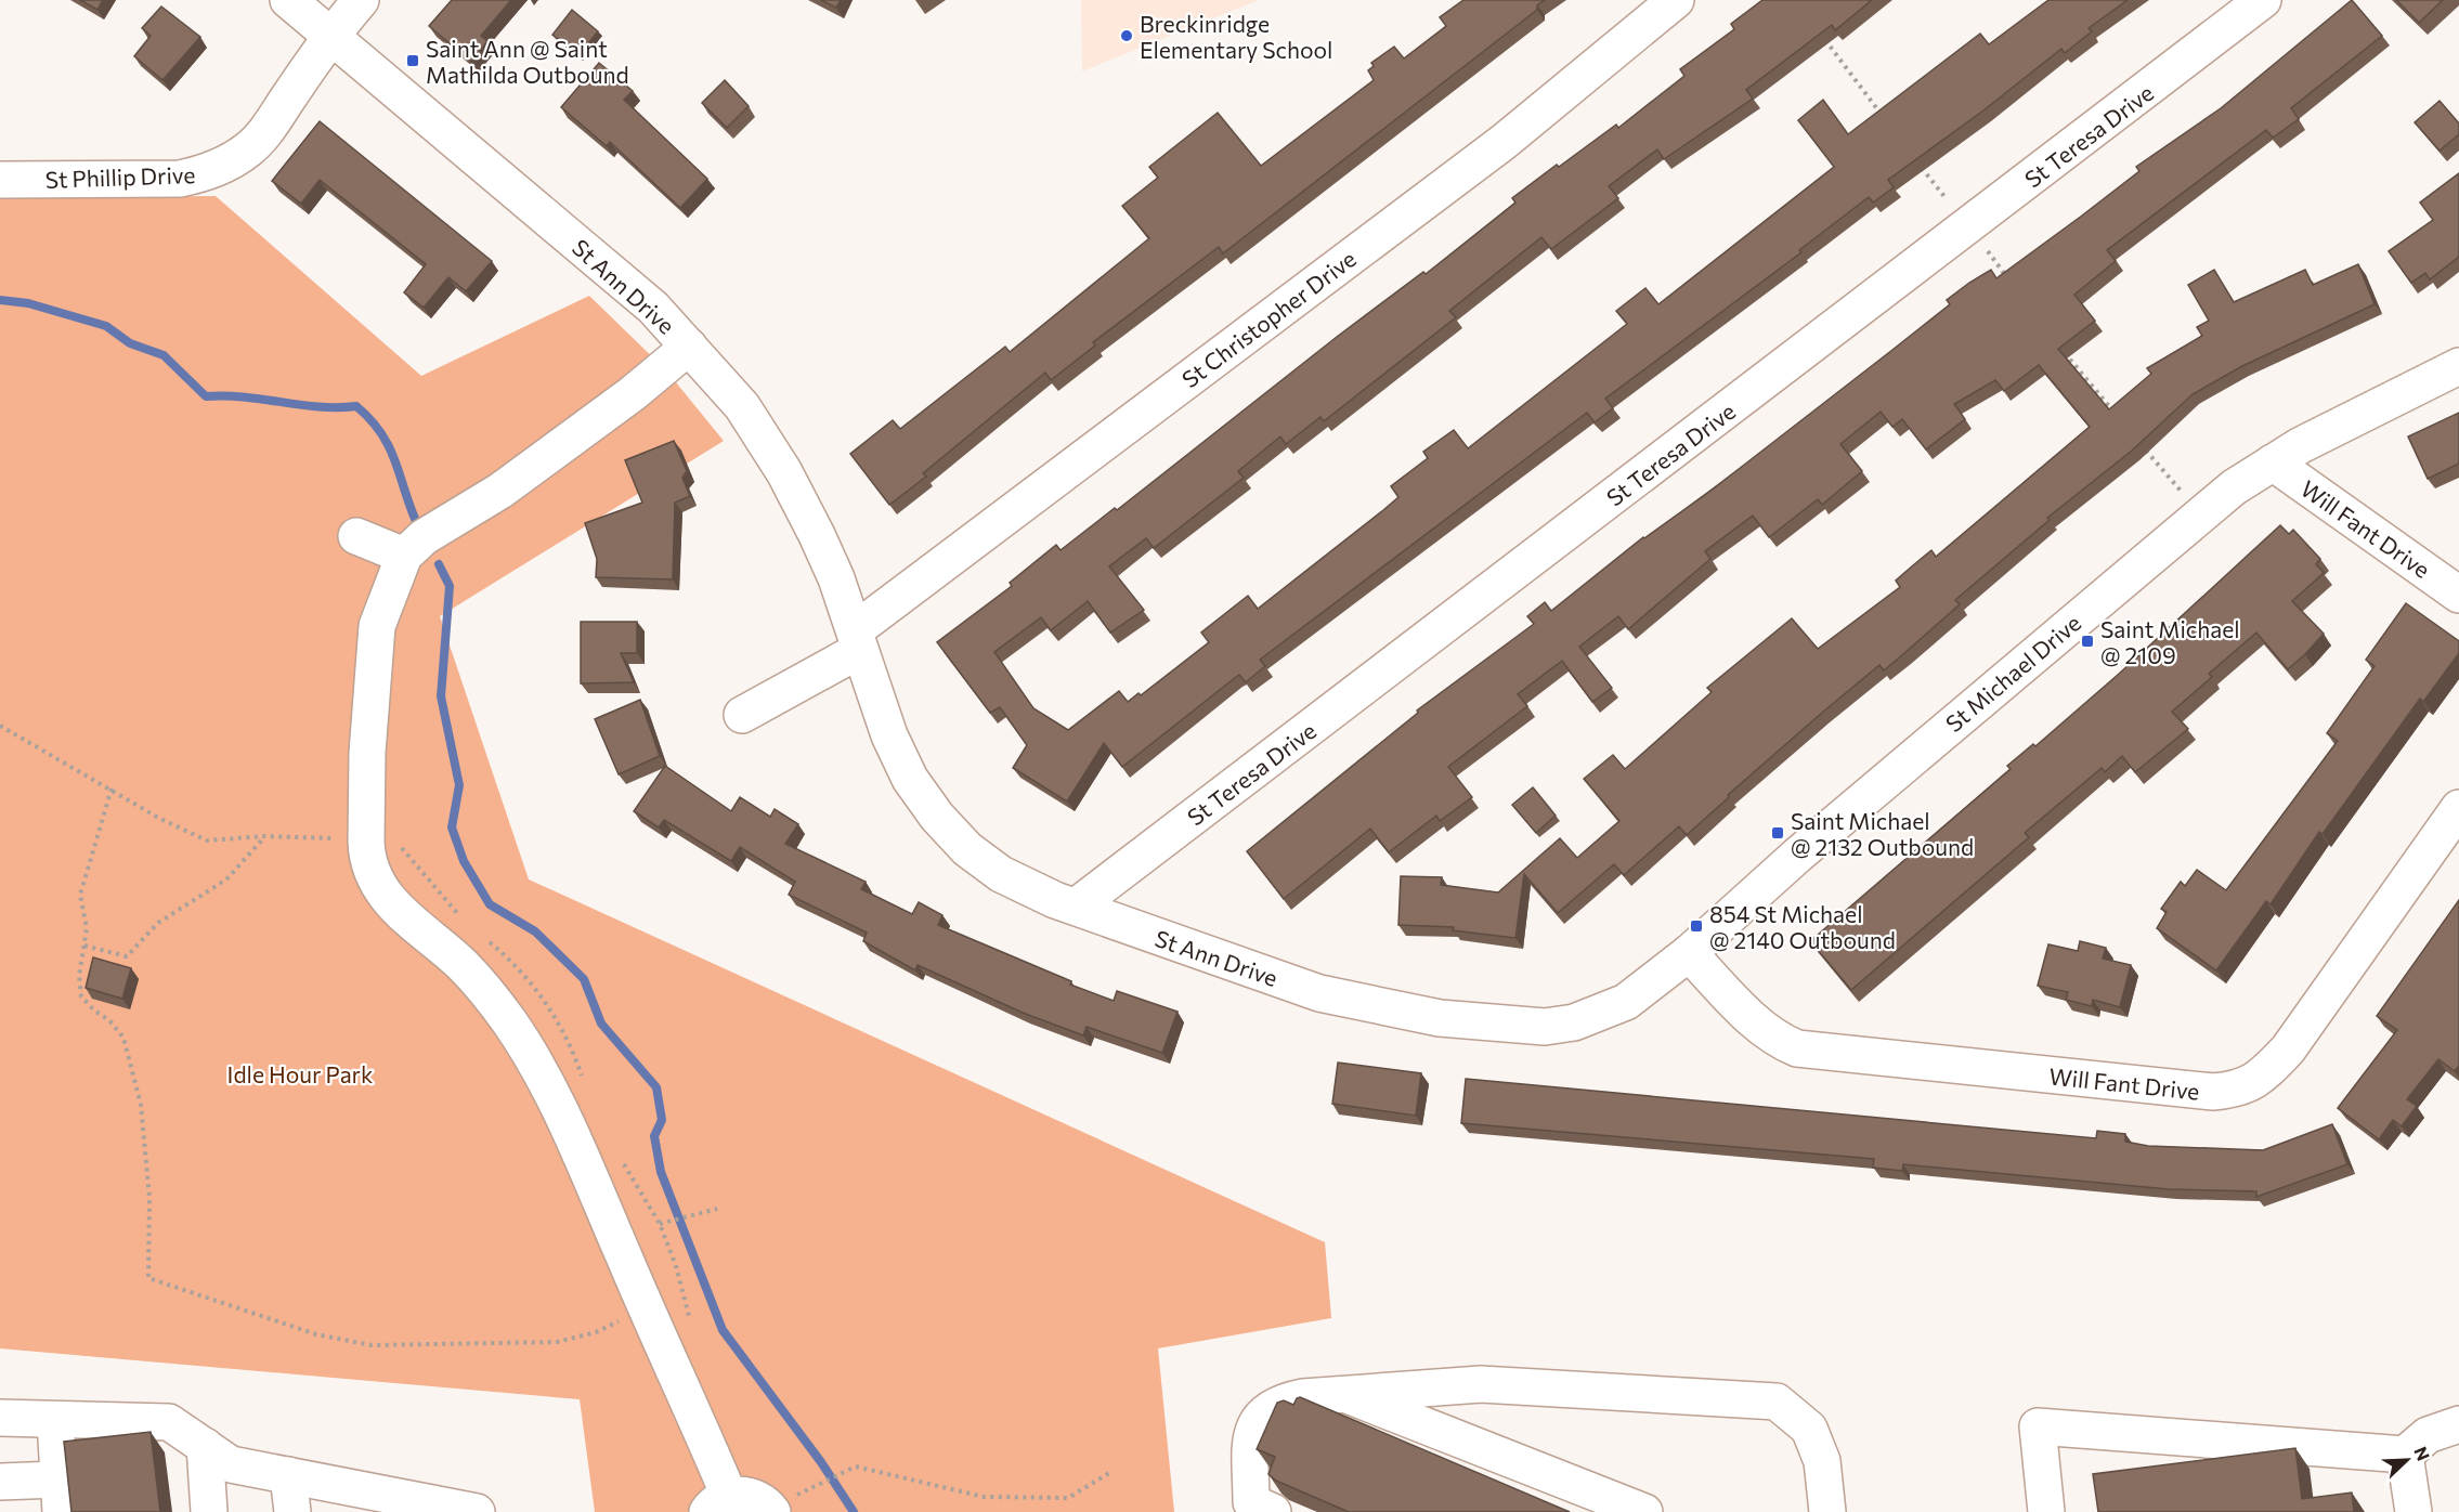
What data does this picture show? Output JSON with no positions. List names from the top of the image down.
{
  "streets": {
    "street": [
      "St Teresa Drive",
      "St Phillip Drive",
      "St Ann Drive",
      "St Christopher Drive",
      "Will Fant Drive",
      "St Michael Drive"
    ]
  },
  "crossings": [
    ["St Teresa Drive", "St Ann Drive"],
    ["St Phillip Drive", "St Ann Drive"],
    ["St Ann Drive", "St Christopher Drive"],
    ["St Ann Drive", "Will Fant Drive"],
    ["St Ann Drive", "St Michael Drive"],
    ["Will Fant Drive", "St Michael Drive"]
  ],
  "parks": ["Idle Hour Park"],
  "places": {
    "other": ["Breckinridge Elementary School"],
    "transit": [
      "Saint Ann @ Saint Mathilda Outbound",
      "Saint Michael @ 2109",
      "Saint Michael @ 2132 Outbound",
      "854 St Michael @ 2140 Outbound"
    ]
  },
  "north": "top right"
}
